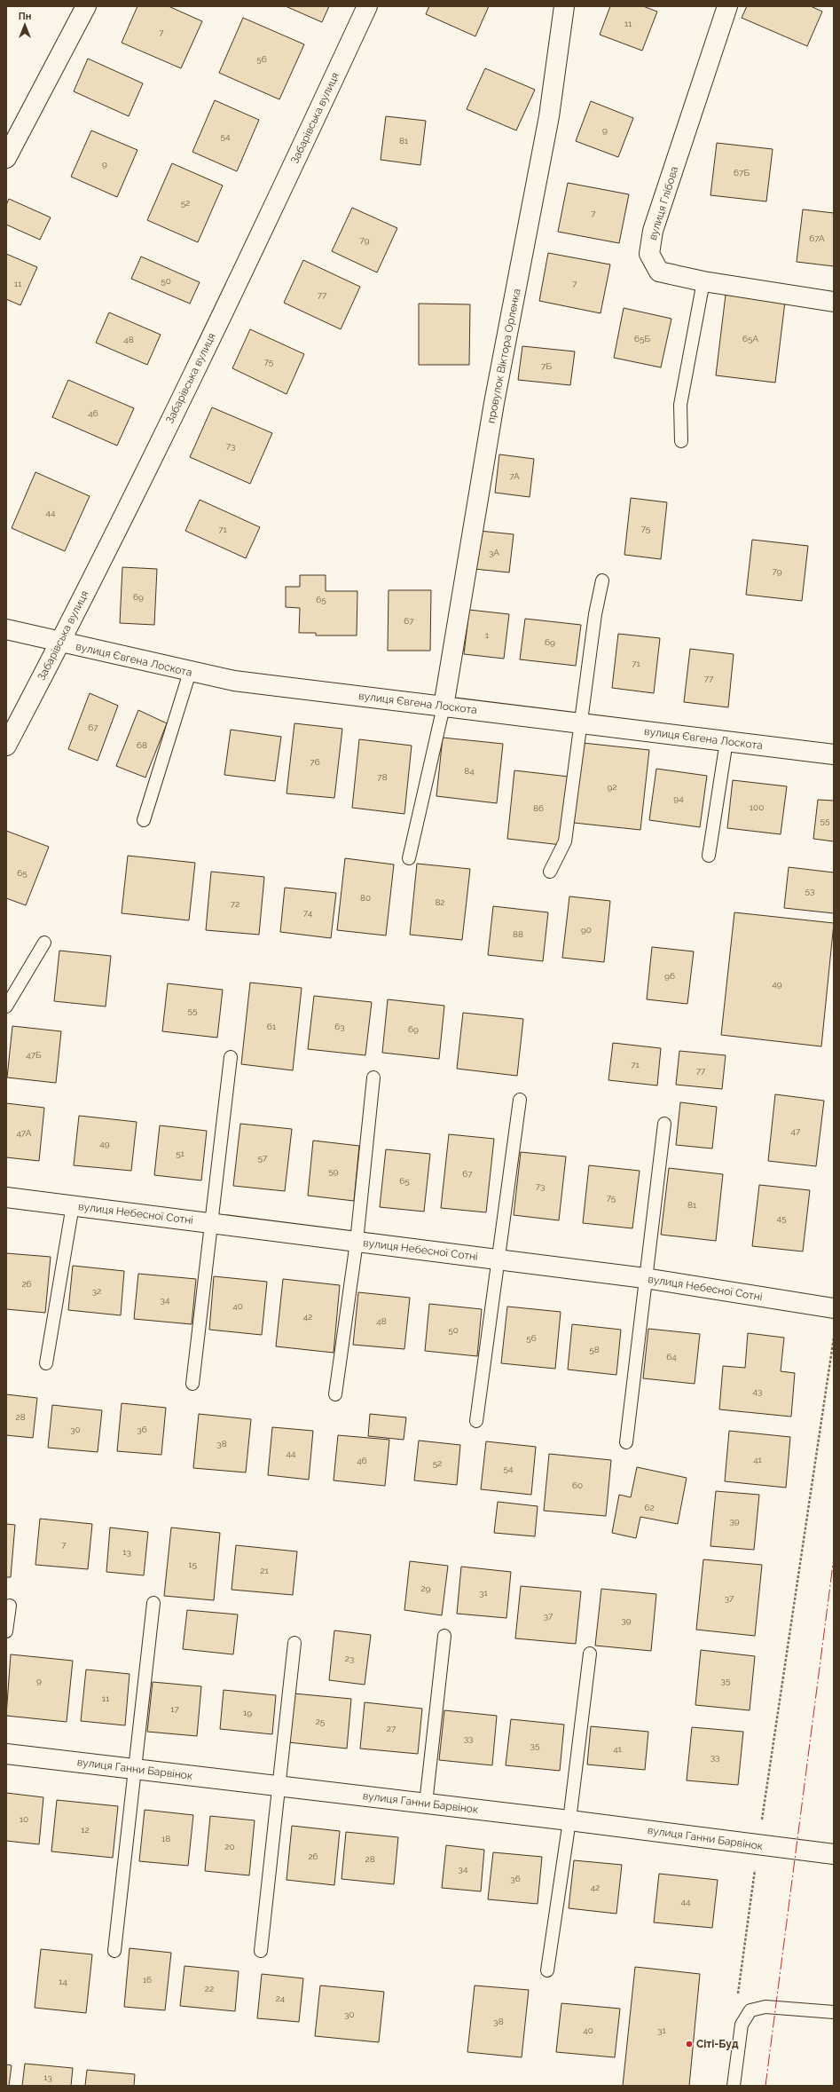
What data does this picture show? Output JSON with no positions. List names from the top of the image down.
{
  "streets": {
    "street": [
      "Забарівська вулиця",
      "вулиця Глібова",
      "провулок Віктора Орленка",
      "вулиця Євгена Лоскота",
      "вулиця Небесної Сотні",
      "вулиця Ганни Барвінок"
    ]
  },
  "crossings": [
    ["Забарівська вулиця", "вулиця Євгена Лоскота"],
    ["провулок Віктора Орленка", "вулиця Євгена Лоскота"]
  ],
  "places": ["Сіті-Буд"],
  "house_numbers": [
    "11",
    "7",
    "56",
    "9",
    "54",
    "81",
    "9",
    "67Б",
    "52",
    "7",
    "67А",
    "79",
    "50",
    "11",
    "7",
    "77",
    "65Б",
    "65А",
    "48",
    "75",
    "7Б",
    "46",
    "73",
    "7А",
    "44",
    "75",
    "71",
    "3А",
    "79",
    "69",
    "65",
    "67",
    "1",
    "69",
    "71",
    "77",
    "67",
    "68",
    "76",
    "84",
    "78",
    "92",
    "94",
    "100",
    "86",
    "55",
    "65",
    "53",
    "80",
    "82",
    "72",
    "74",
    "90",
    "88",
    "96",
    "49",
    "55",
    "61",
    "63",
    "69",
    "47Б",
    "71",
    "77",
    "47",
    "47А",
    "49",
    "51",
    "57",
    "59",
    "67",
    "65",
    "73",
    "75",
    "81",
    "45",
    "26",
    "32",
    "34",
    "40",
    "42",
    "48",
    "50",
    "56",
    "58",
    "64",
    "43",
    "28",
    "30",
    "36",
    "38",
    "44",
    "41",
    "46",
    "52",
    "54",
    "60",
    "62",
    "39",
    "7",
    "13",
    "15",
    "21",
    "29",
    "31",
    "37",
    "37",
    "39",
    "23",
    "9",
    "35",
    "11",
    "17",
    "19",
    "25",
    "27",
    "33",
    "35",
    "41",
    "33",
    "10",
    "12",
    "18",
    "20",
    "26",
    "28",
    "34",
    "36",
    "42",
    "44",
    "16",
    "14",
    "22",
    "24",
    "30",
    "38",
    "40",
    "31",
    "13"
  ],
  "north": "top"
}
